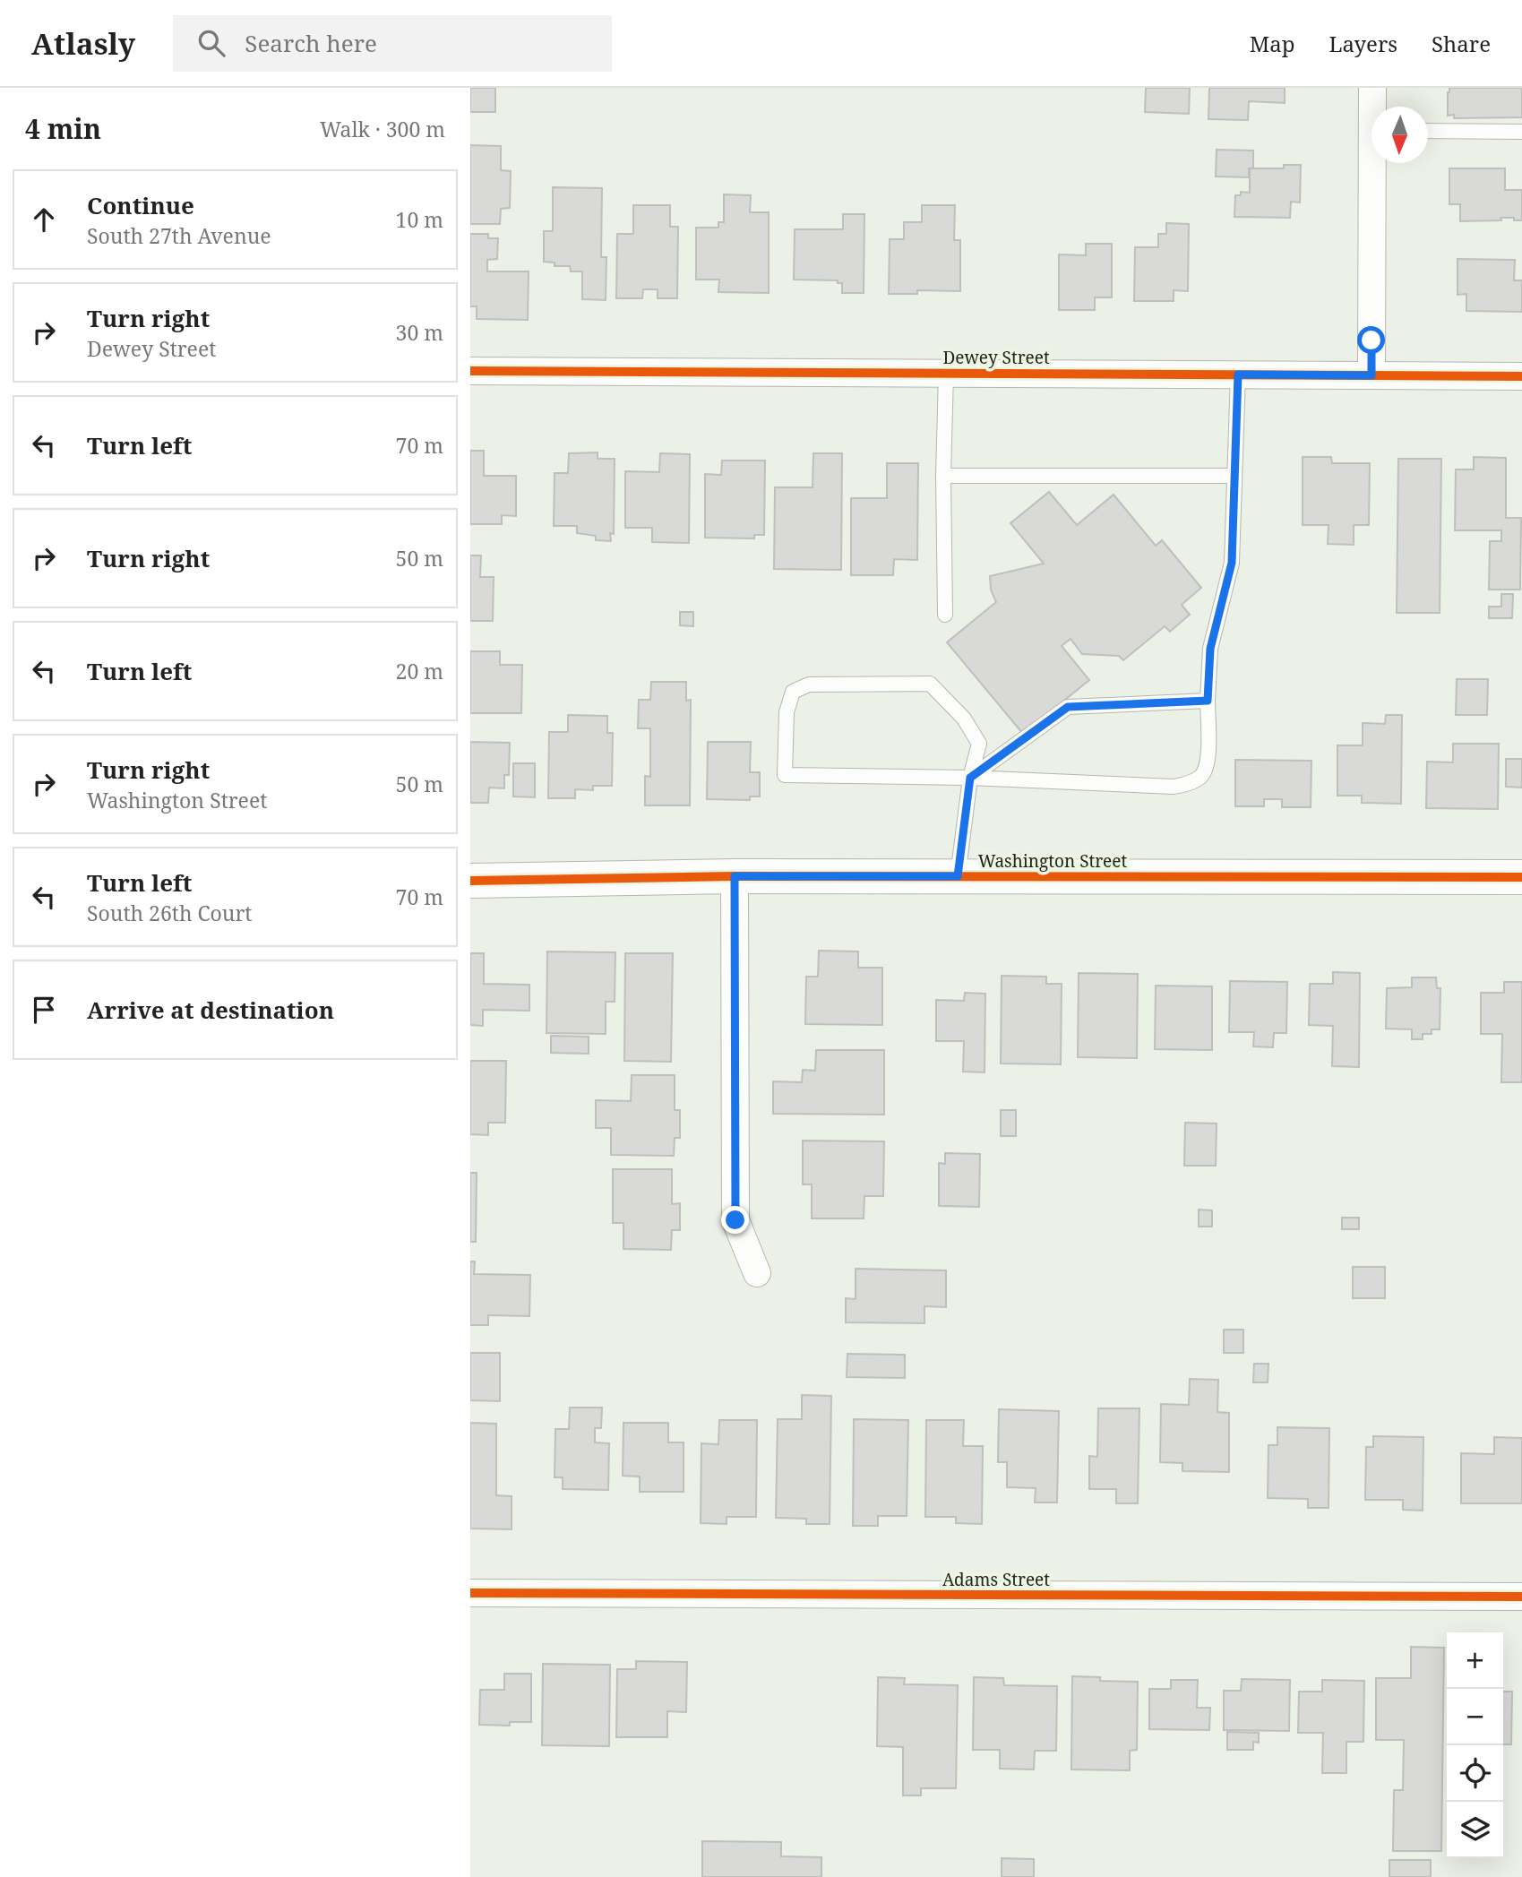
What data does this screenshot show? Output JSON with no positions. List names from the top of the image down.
{
  "streets": {
    "street": ["Dewey Street", "Washington Street", "Adams Street"]
  },
  "north": "bottom",
  "page": {
    "header": "Atlasly",
    "search": "Search here",
    "nav": ["Map", "Layers", "Share"],
    "heading": ["4 min", "Walk · 300 m"],
    "list": [
      ["Continue", "South 27th Avenue", "10 m"],
      ["Turn right", "Dewey Street", "30 m"],
      ["Turn left", "70 m"],
      ["Turn right", "50 m"],
      ["Turn left", "20 m"],
      ["Turn right", "Washington Street", "50 m"],
      ["Turn left", "South 26th Court", "70 m"],
      "Arrive at destination"
    ],
    "map_buttons": ["+", "−"]
  }
}
